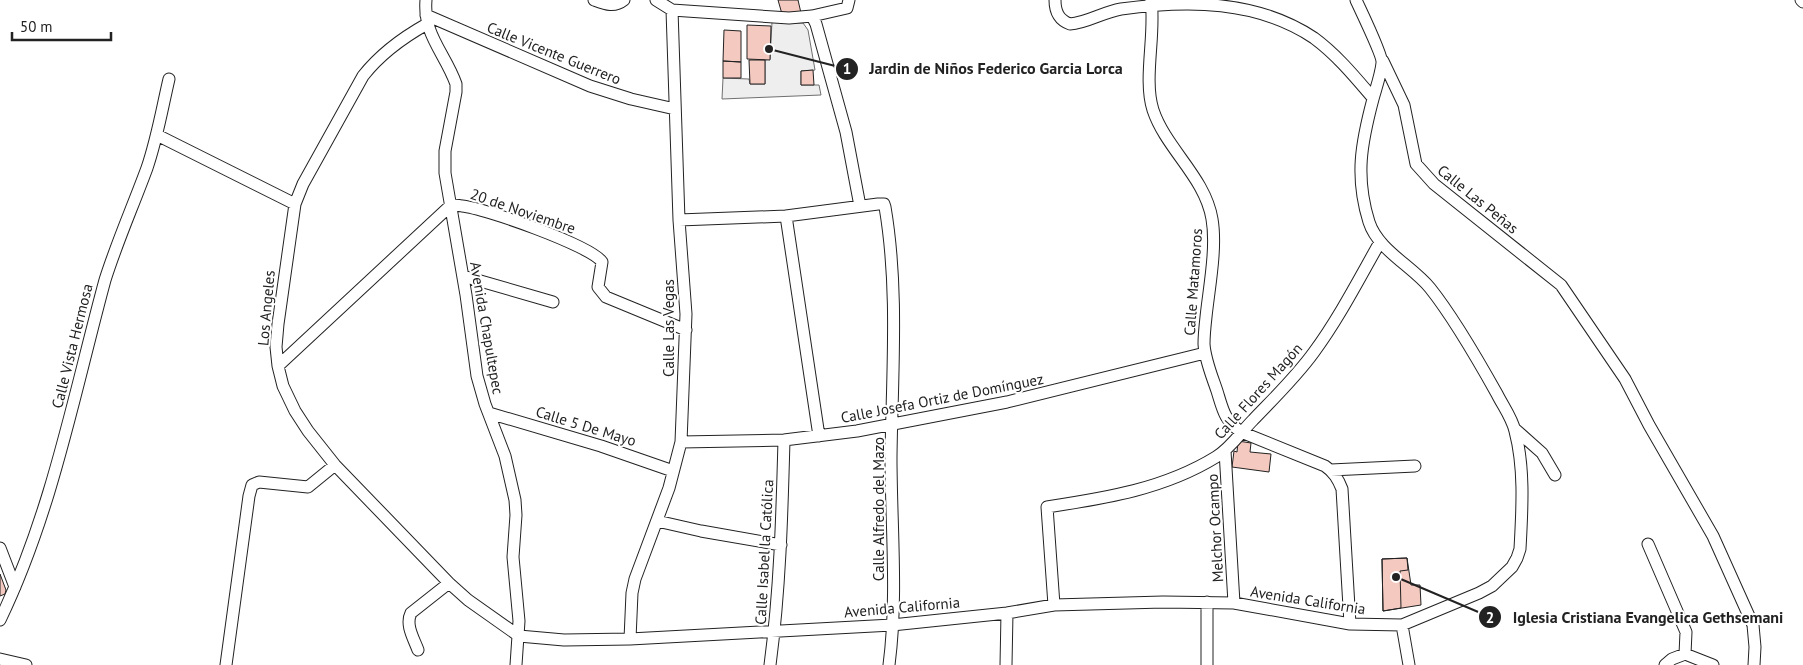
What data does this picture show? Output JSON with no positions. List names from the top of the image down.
{
  "streets": {
    "street": [
      "Calle Vicente Guerrero",
      "Calle Las Peñas",
      "20 de Noviembre",
      "Calle Matamoros",
      "Los Angeles",
      "Avenida Chapultepec",
      "Calle Las Vegas",
      "Calle Vista Hermosa",
      "Calle Flores Magón",
      "Calle Josefa Ortiz de Domínguez",
      "Calle 5 De Mayo",
      "Calle Alfredo del Mazo",
      "Melchor Ocampo",
      "Calle Isabel la Católica",
      "Avenida California"
    ]
  },
  "crossings": [
    ["Calle Vicente Guerrero", "Los Angeles"],
    ["Calle Vicente Guerrero", "Avenida Chapultepec"],
    ["Calle Vicente Guerrero", "Calle Las Vegas"],
    ["Calle Las Peñas", "Avenida California"],
    ["20 de Noviembre", "Los Angeles"],
    ["20 de Noviembre", "Avenida Chapultepec"],
    ["20 de Noviembre", "Calle Las Vegas"],
    ["Calle Matamoros", "Calle Flores Magón"],
    ["Calle Matamoros", "Calle Josefa Ortiz de Domínguez"],
    ["Los Angeles", "Avenida Chapultepec"],
    ["Los Angeles", "Avenida California"],
    ["Avenida Chapultepec", "Calle 5 De Mayo"],
    ["Avenida Chapultepec", "Avenida California"],
    ["Calle Las Vegas", "Calle Josefa Ortiz de Domínguez"],
    ["Calle Las Vegas", "Calle 5 De Mayo"],
    ["Calle Las Vegas", "Avenida California"],
    ["Calle Flores Magón", "Melchor Ocampo"],
    ["Calle Flores Magón", "Avenida California"],
    ["Calle Josefa Ortiz de Domínguez", "Calle Alfredo del Mazo"],
    ["Calle Josefa Ortiz de Domínguez", "Calle Isabel la Católica"],
    ["Calle Alfredo del Mazo", "Avenida California"],
    ["Melchor Ocampo", "Avenida California"],
    ["Calle Isabel la Católica", "Avenida California"]
  ],
  "places": ["Jardin de Niños Federico Garcia Lorca", "Iglesia Cristiana Evangelica Gethsemani"],
  "scale_bar": "50 m"
}
